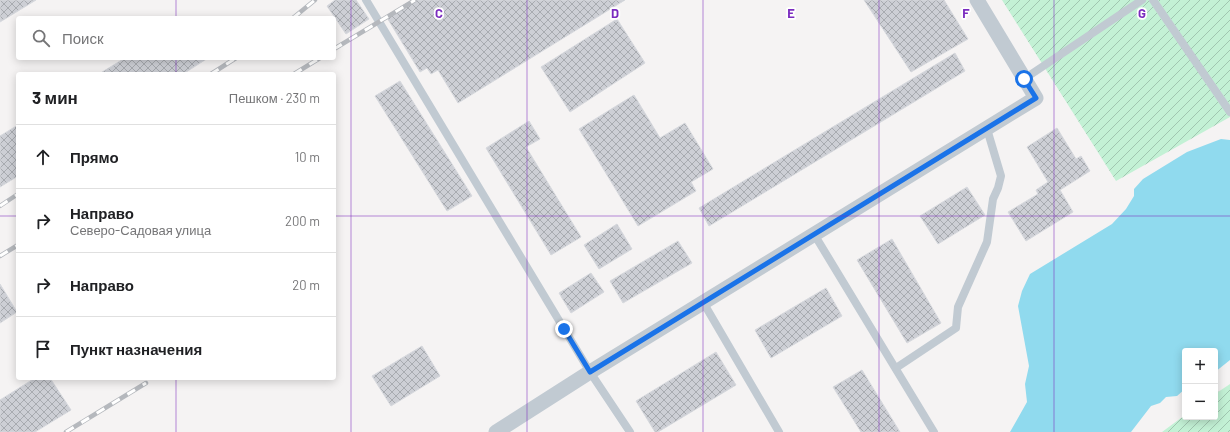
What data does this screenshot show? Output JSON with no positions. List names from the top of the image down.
{
  "page": {
    "search": "Поиск",
    "heading": ["3 мин", "Пешком · 230 m"],
    "list": [
      ["Прямо", "10 m"],
      ["Направо", "Северо-Садовая улица", "200 m"],
      ["Направо", "20 m"],
      "Пункт назначения"
    ],
    "map_buttons": ["+", "−"]
  },
  "grid": {
    "columns": [
      "C",
      "D",
      "E",
      "F",
      "G"
    ]
  }
}
